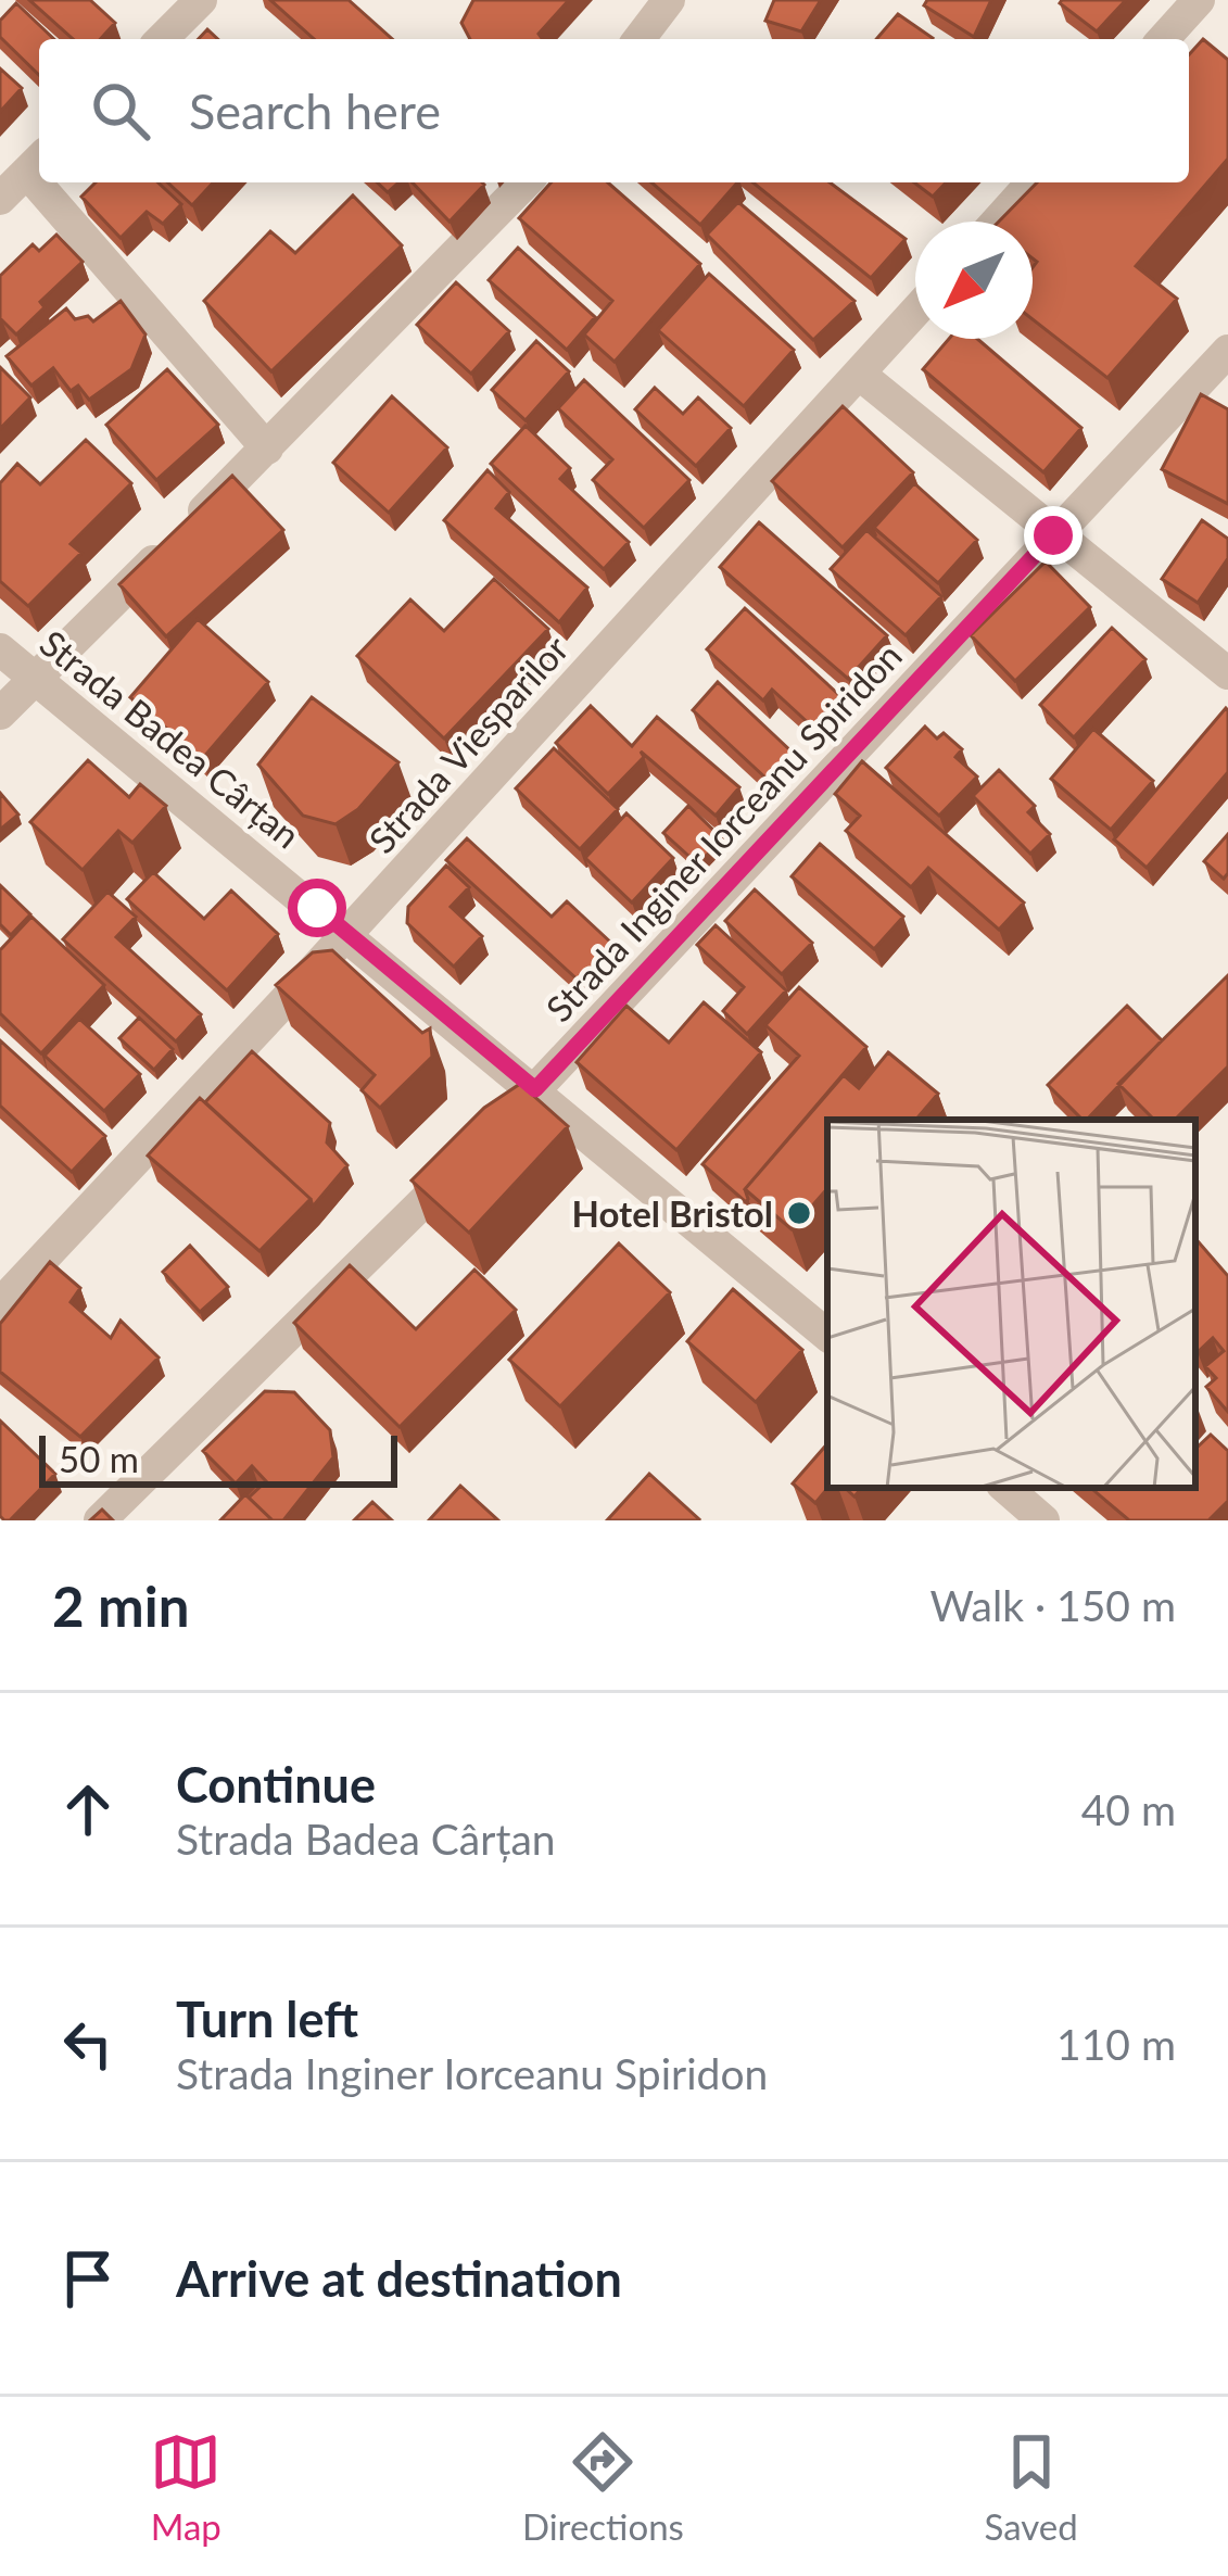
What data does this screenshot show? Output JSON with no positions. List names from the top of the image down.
{
  "streets": {
    "street": ["Strada Badea Cârțan", "Strada Viesparilor", "Strada Inginer Iorceanu Spiridon"]
  },
  "crossings": [
    ["Strada Badea Cârțan", "Strada Viesparilor"],
    ["Strada Badea Cârțan", "Strada Inginer Iorceanu Spiridon"]
  ],
  "places": ["Hotel Bristol"],
  "scale_bar": "50 m",
  "north": "bottom left",
  "page": {
    "search": "Search here",
    "scale": "50 m",
    "heading": ["2 min", "Walk · 150 m"],
    "list": [
      ["Continue", "Strada Badea Cârțan", "40 m"],
      ["Turn left", "Strada Inginer Iorceanu Spiridon", "110 m"],
      "Arrive at destination"
    ],
    "nav": ["Map", "Directions", "Saved"]
  }
}
